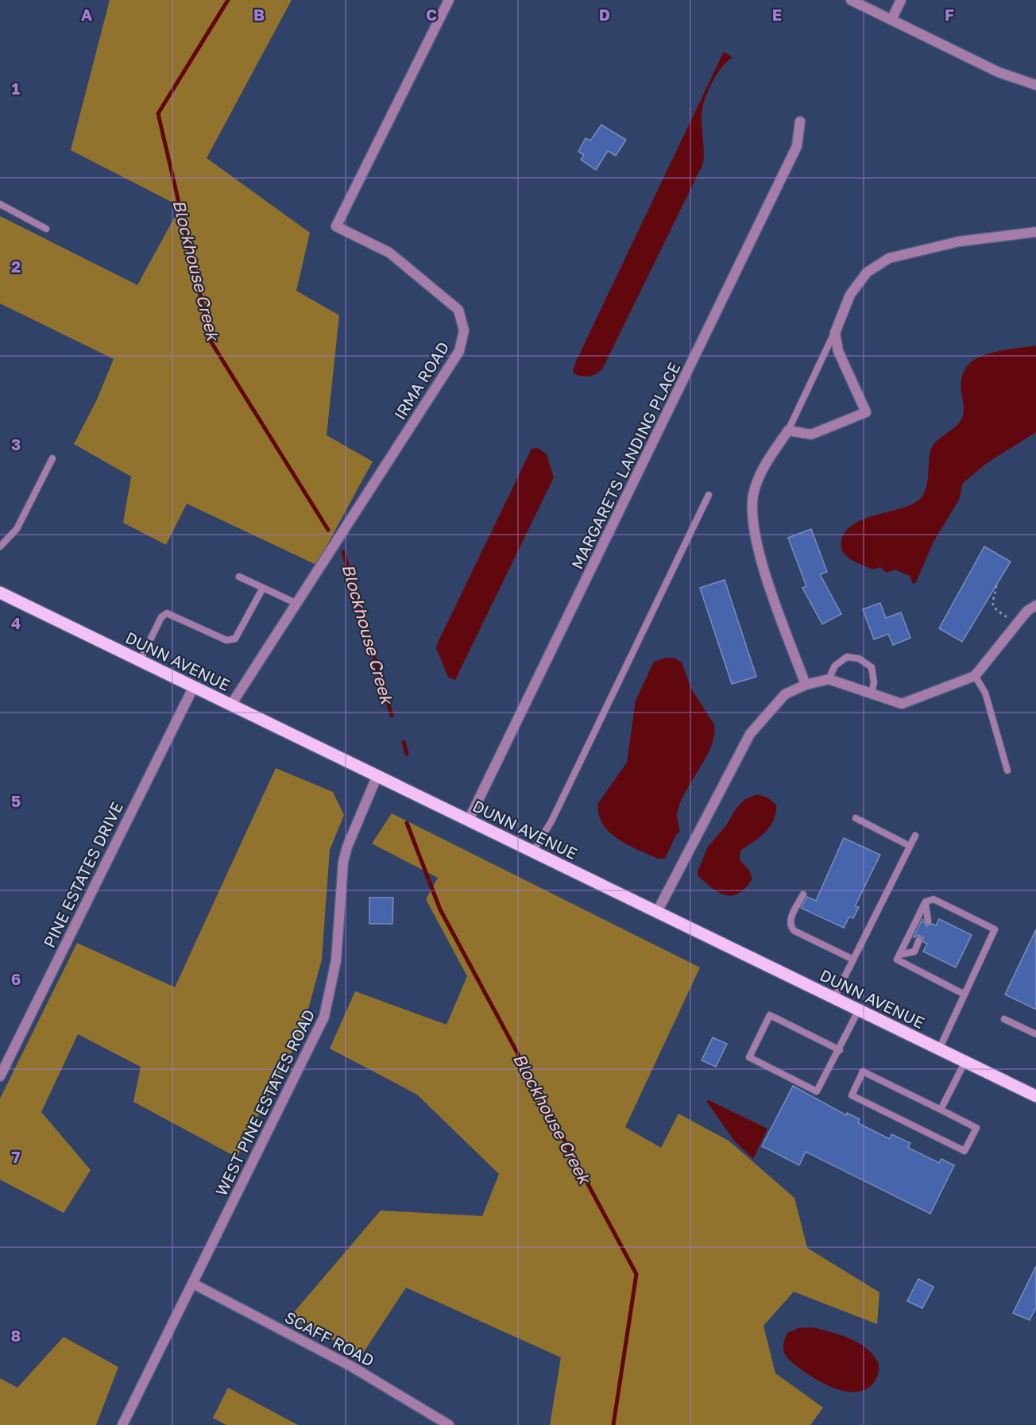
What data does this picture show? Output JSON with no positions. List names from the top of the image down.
{
  "streets": {
    "main road": ["DUNN AVENUE"],
    "street": [
      "IRMA ROAD",
      "MARGARETS LANDING PLACE",
      "PINE ESTATES DRIVE",
      "WEST PINE ESTATES ROAD",
      "SCAFF ROAD"
    ]
  },
  "crossings": [
    ["IRMA ROAD", "DUNN AVENUE"],
    ["MARGARETS LANDING PLACE", "DUNN AVENUE"],
    ["DUNN AVENUE", "PINE ESTATES DRIVE"],
    ["DUNN AVENUE", "WEST PINE ESTATES ROAD"],
    ["WEST PINE ESTATES ROAD", "SCAFF ROAD"]
  ],
  "water": ["Blockhouse Creek"],
  "grid": {
    "columns": [
      "A",
      "B",
      "C",
      "D",
      "E",
      "F"
    ],
    "rows": [
      "1",
      "2",
      "3",
      "4",
      "5",
      "6",
      "7",
      "8"
    ]
  }
}
